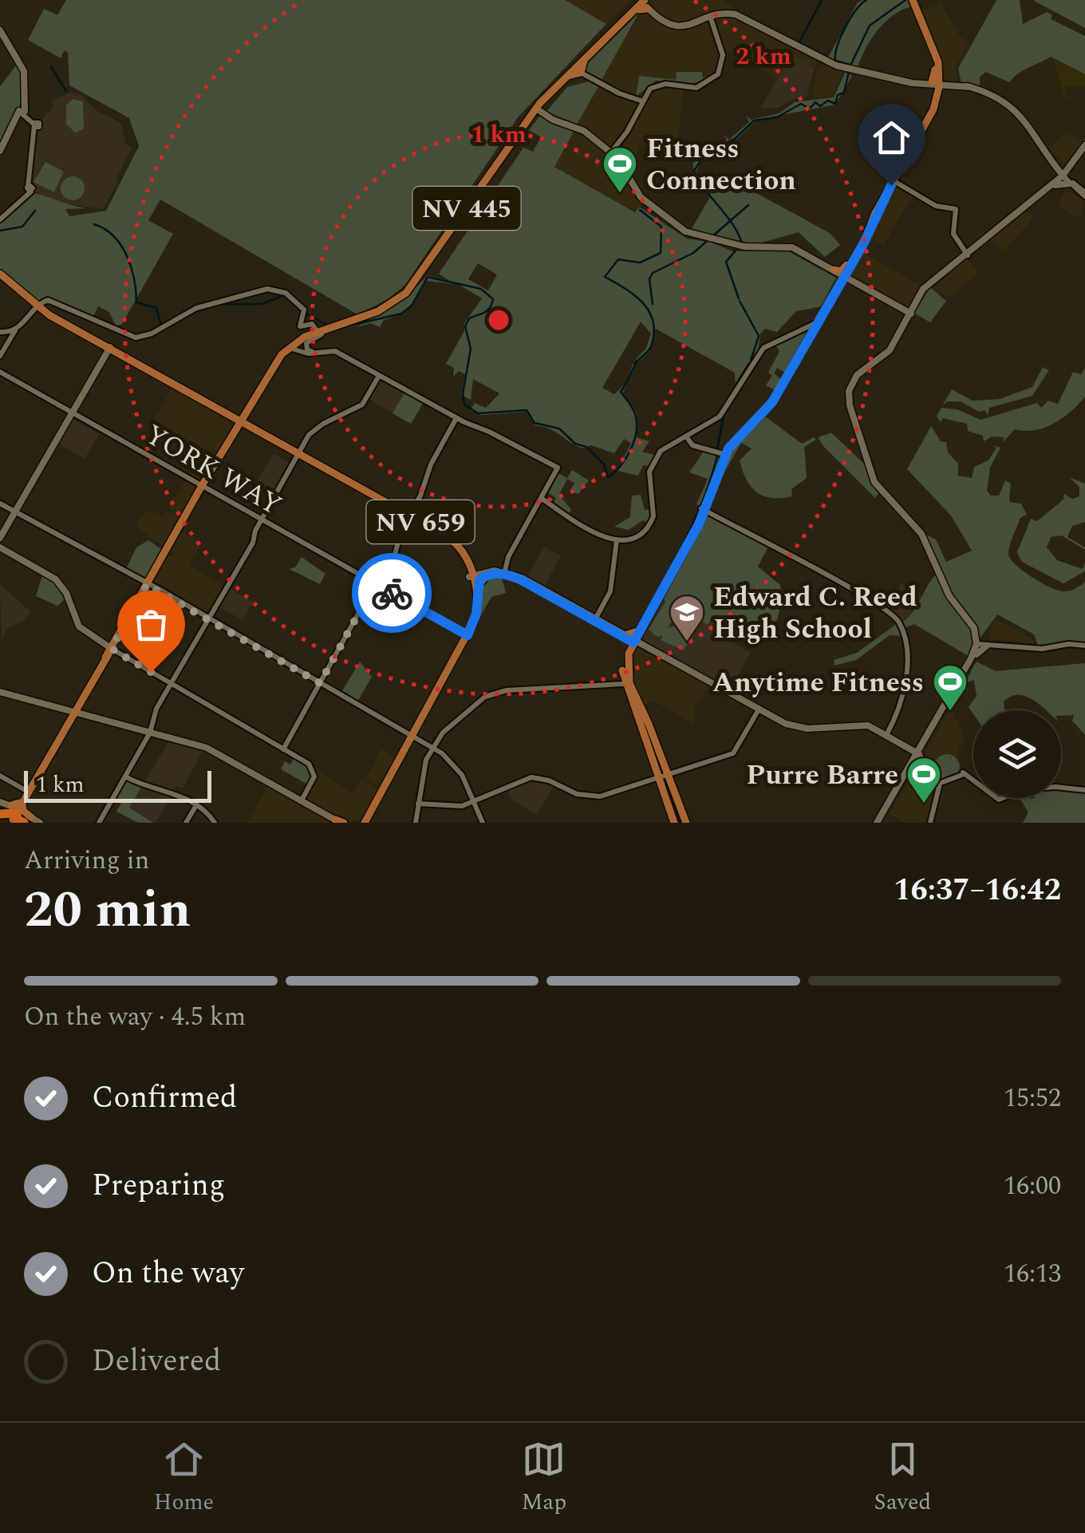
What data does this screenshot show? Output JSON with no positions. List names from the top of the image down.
{
  "streets": {
    "main road": ["NV 445", "NV 659"],
    "street": ["YORK WAY"]
  },
  "crossings": [
    ["NV 445", "YORK WAY"],
    ["NV 445", "NV 659"],
    ["YORK WAY", "NV 659"]
  ],
  "places": {
    "sports": ["Fitness Connection", "Anytime Fitness", "Purre Barre"],
    "school or university": ["Edward C. Reed High School"]
  },
  "scale_bar": "1 km",
  "page": {
    "scale": "1 km",
    "heading": ["20 min", "Arriving in", "16:37–16:42"],
    "bar": "On the way · 4.5 km",
    "list": [
      ["Confirmed", "15:52"],
      ["Preparing", "16:00"],
      ["On the way", "16:13"],
      "Delivered"
    ],
    "tabs": ["Home", "Map", "Saved"]
  },
  "rings": ["2 km", "1 km"]
}
